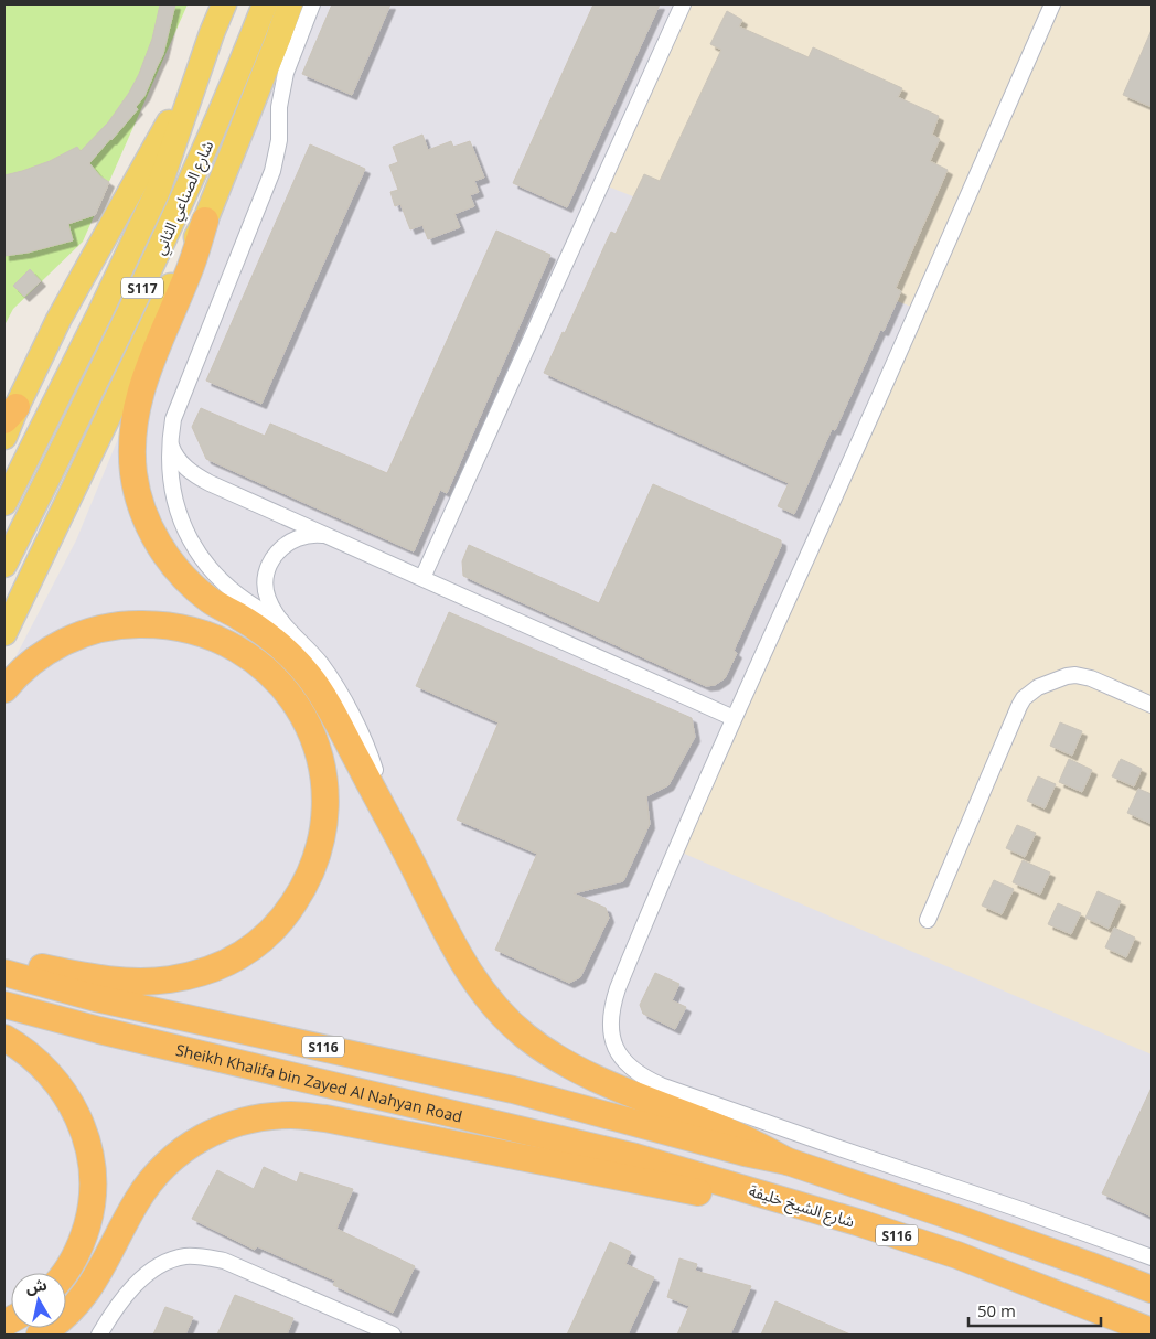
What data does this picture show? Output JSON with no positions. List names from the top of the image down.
{
  "streets": {
    "highway": ["S116", "Sheikh Khalifa bin Zayed Al Nahyan Road", "شارع الشيخ خليفة"],
    "main road": ["شارع الصناعي الثاني", "S117"]
  },
  "crossings": [
    ["Sheikh Khalifa bin Zayed Al Nahyan Road", "شارع الشيخ خليفة"]
  ],
  "scale_bar": "50 m",
  "north": "top"
}
